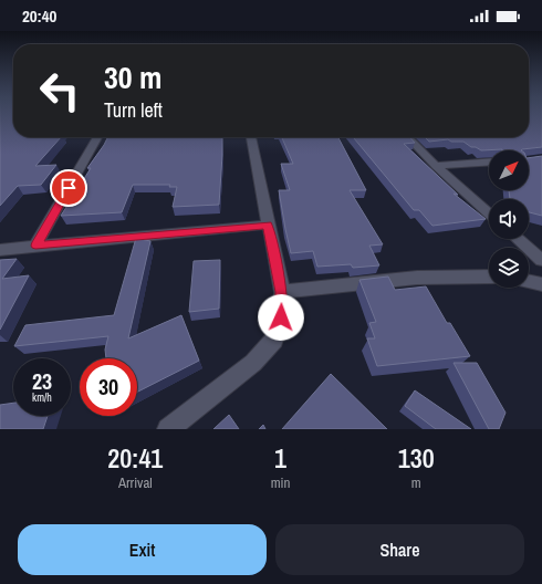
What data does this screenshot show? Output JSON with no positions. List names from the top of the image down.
{
  "north": "top right",
  "page": {
    "status": "20:40",
    "turn": ["30 m", "Turn left"],
    "speed": "23 km/h",
    "limit": "30",
    "eta": [
      "20:41",
      "Arrival",
      "1",
      "min",
      "130",
      "m"
    ],
    "buttons": ["Exit", "Share"]
  }
}
